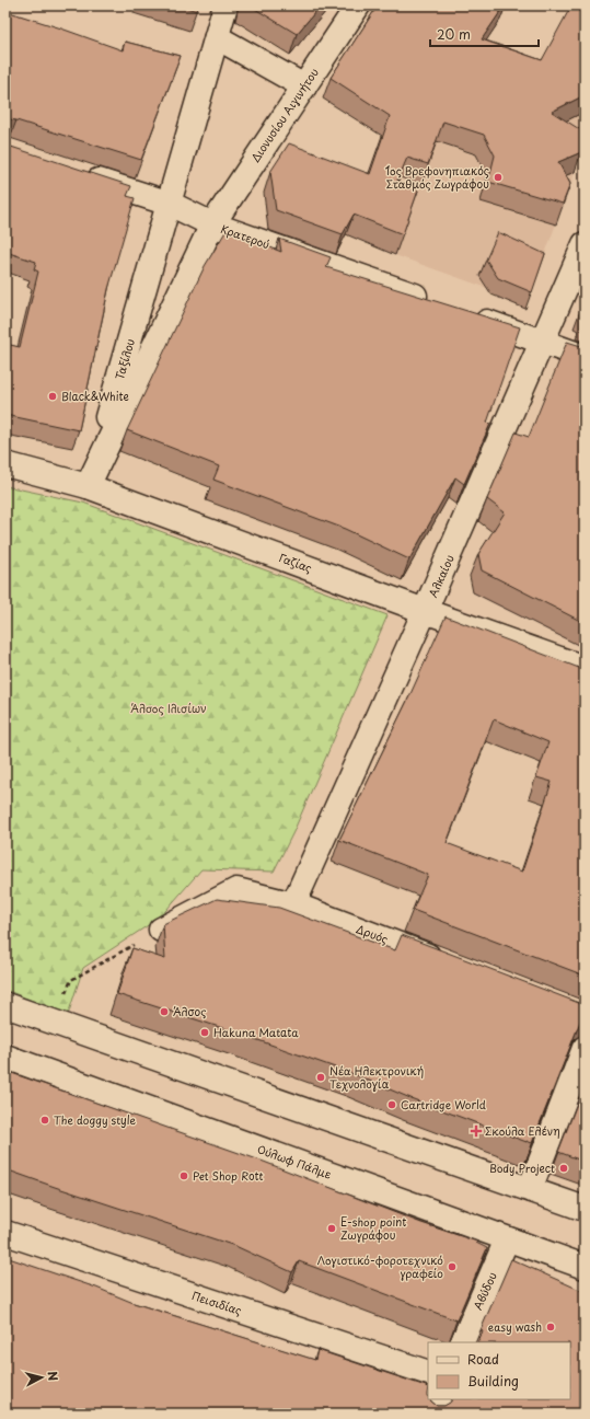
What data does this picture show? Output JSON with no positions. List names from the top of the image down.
{
  "streets": {
    "street": [
      "Διονυσίου Αιγινήτου",
      "Κρατερού",
      "Ταξίλου",
      "Γαζίας",
      "Αλκαίου",
      "Δρυός",
      "Ούλωφ Πάλμε",
      "Αβύδου",
      "Πεισιδίας"
    ]
  },
  "crossings": [
    ["Διονυσίου Αιγινήτου", "Κρατερού"],
    ["Διονυσίου Αιγινήτου", "Ταξίλου"],
    ["Κρατερού", "Ταξίλου"],
    ["Ταξίλου", "Γαζίας"],
    ["Γαζίας", "Αλκαίου"],
    ["Αλκαίου", "Δρυός"],
    ["Ούλωφ Πάλμε", "Αβύδου"]
  ],
  "parks": ["Άλσος Ιλισίων"],
  "places": {
    "other": [
      "1ος Βρεφονηπιακός Σταθμός Ζωγράφου",
      "Black&White",
      "Άλσος",
      "Hakuna Matata",
      "Νέα Ηλεκτρονική Τεχνολογία",
      "Cartridge World",
      "The doggy style",
      "Body Project",
      "Pet Shop Rott",
      "E-shop point Ζωγράφου",
      "Λογιστικό-φοροτεχνικό γραφείο",
      "easy wash"
    ],
    "health": ["Σκούλα Ελένη"]
  },
  "legend": ["Road", "Building"],
  "scale_bar": "20 m",
  "north": "right"
}
